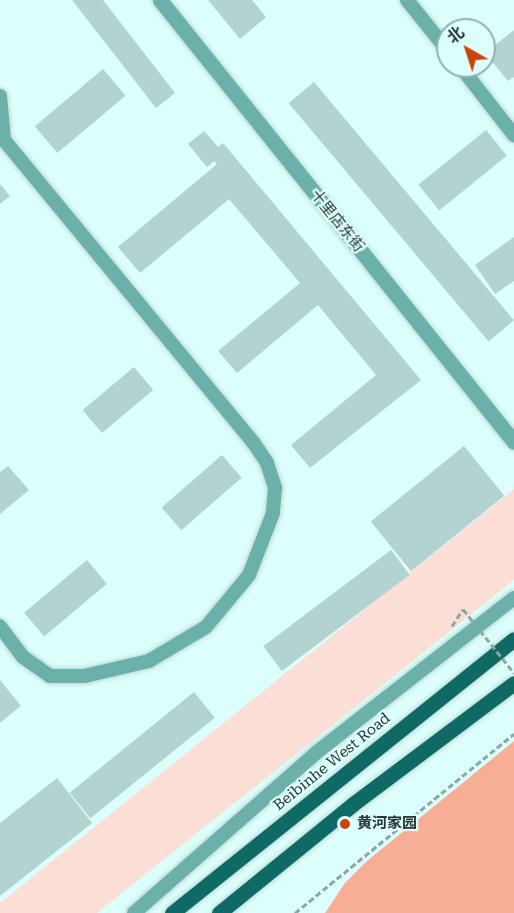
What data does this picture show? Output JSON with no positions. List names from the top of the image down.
{
  "streets": {
    "main road": ["Beibinhe West Road"],
    "street": ["十里店东街"]
  },
  "places": ["黄河家园"],
  "north": "top left"
}
